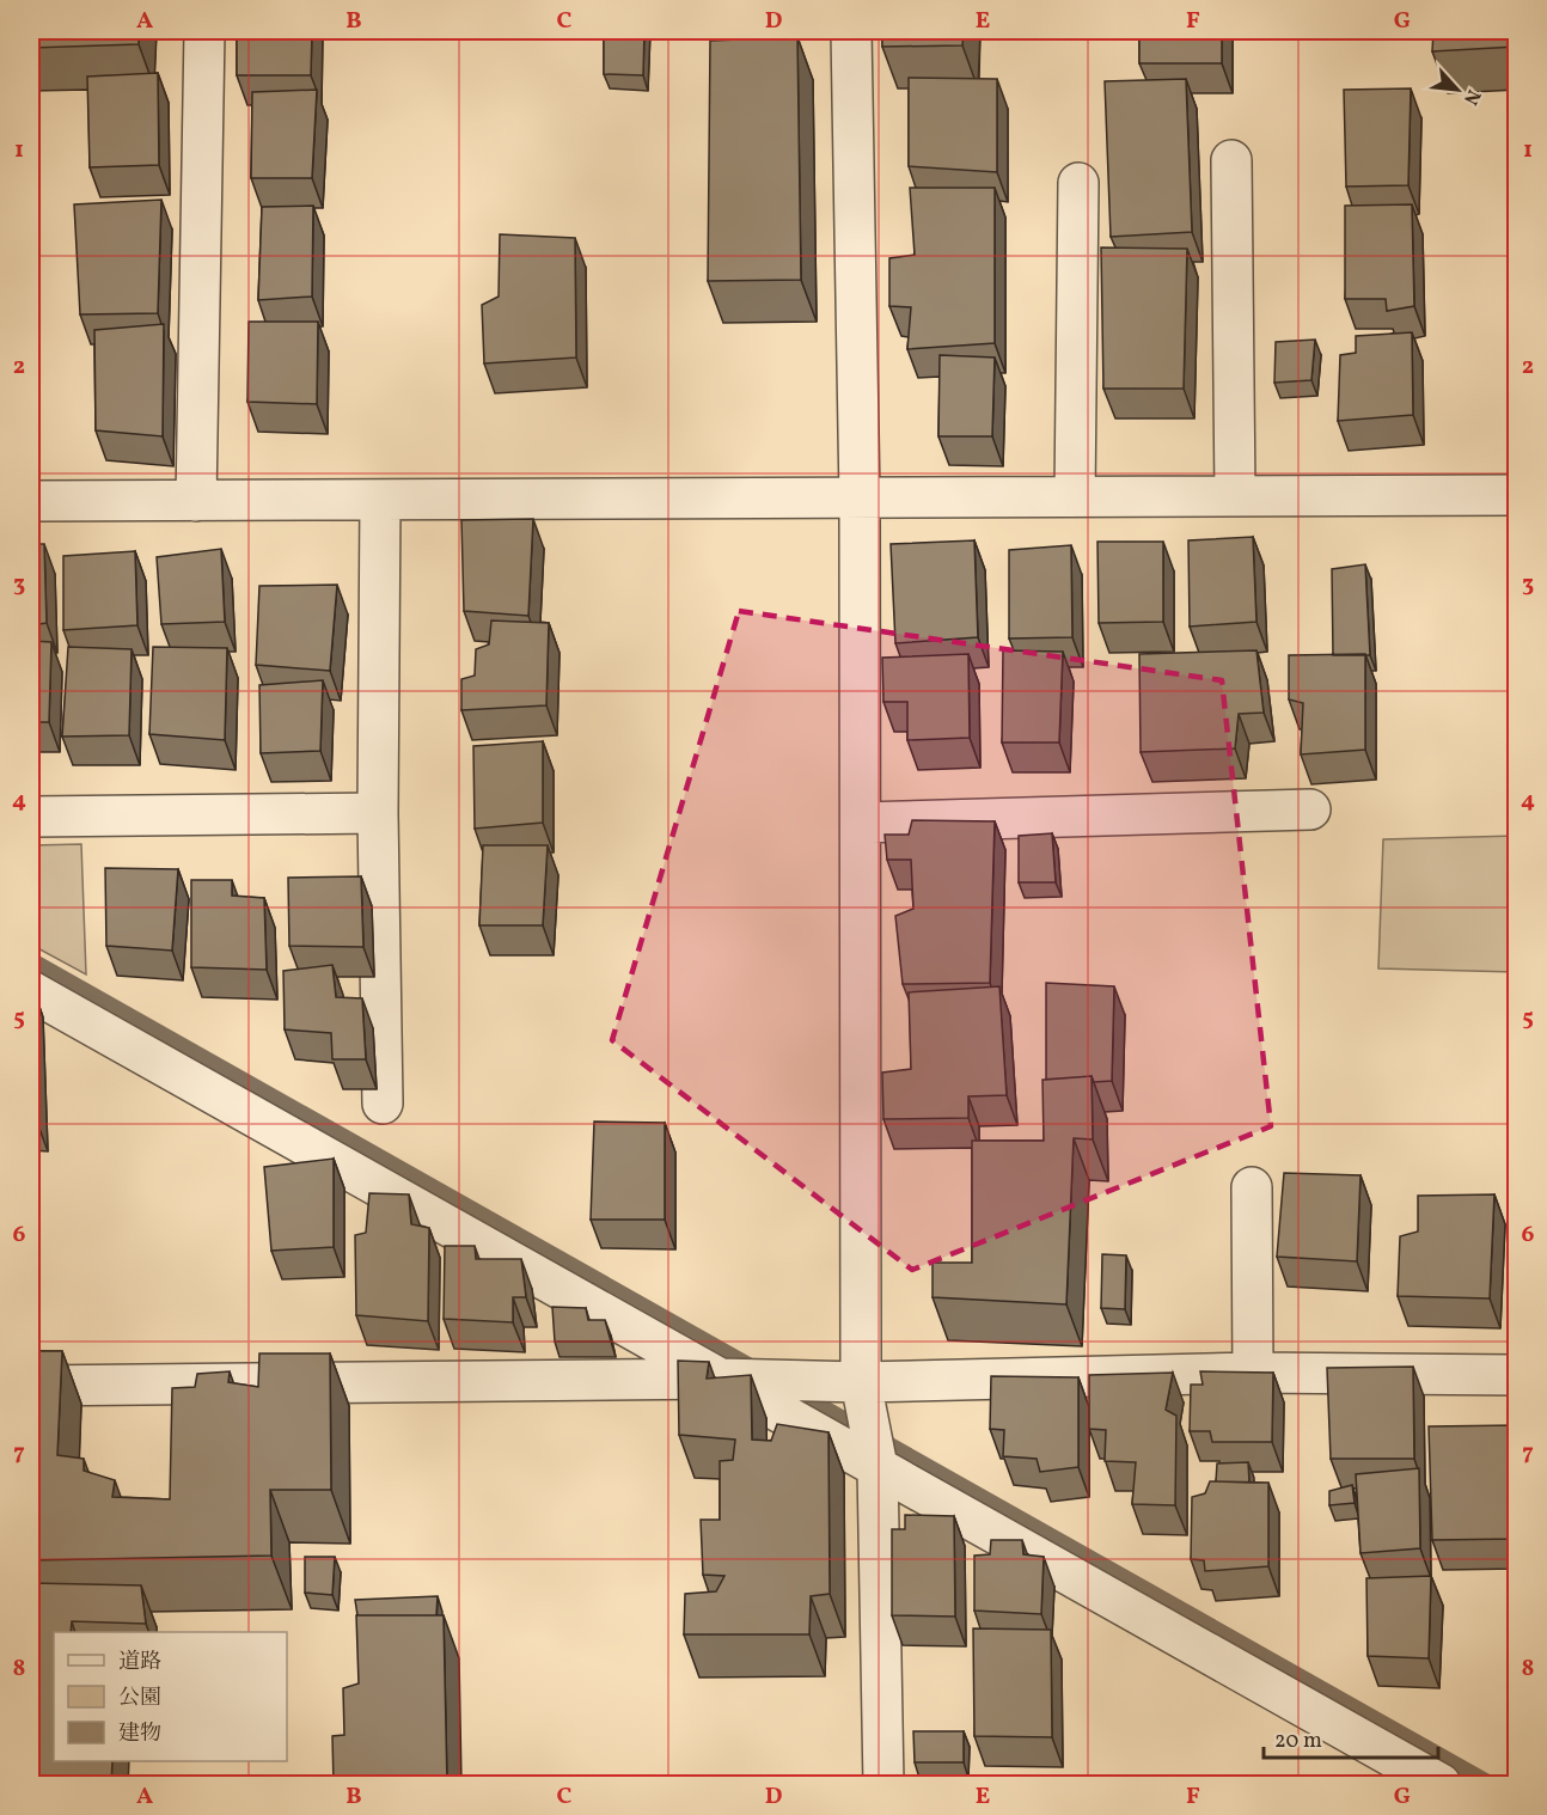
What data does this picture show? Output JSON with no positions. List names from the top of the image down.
{
  "legend": ["道路", "公園", "建物"],
  "scale_bar": "20 m",
  "north": "bottom right",
  "grid": {
    "columns": [
      "A",
      "B",
      "C",
      "D",
      "E",
      "F",
      "G"
    ],
    "rows": [
      "1",
      "2",
      "3",
      "4",
      "5",
      "6",
      "7",
      "8"
    ]
  }
}
